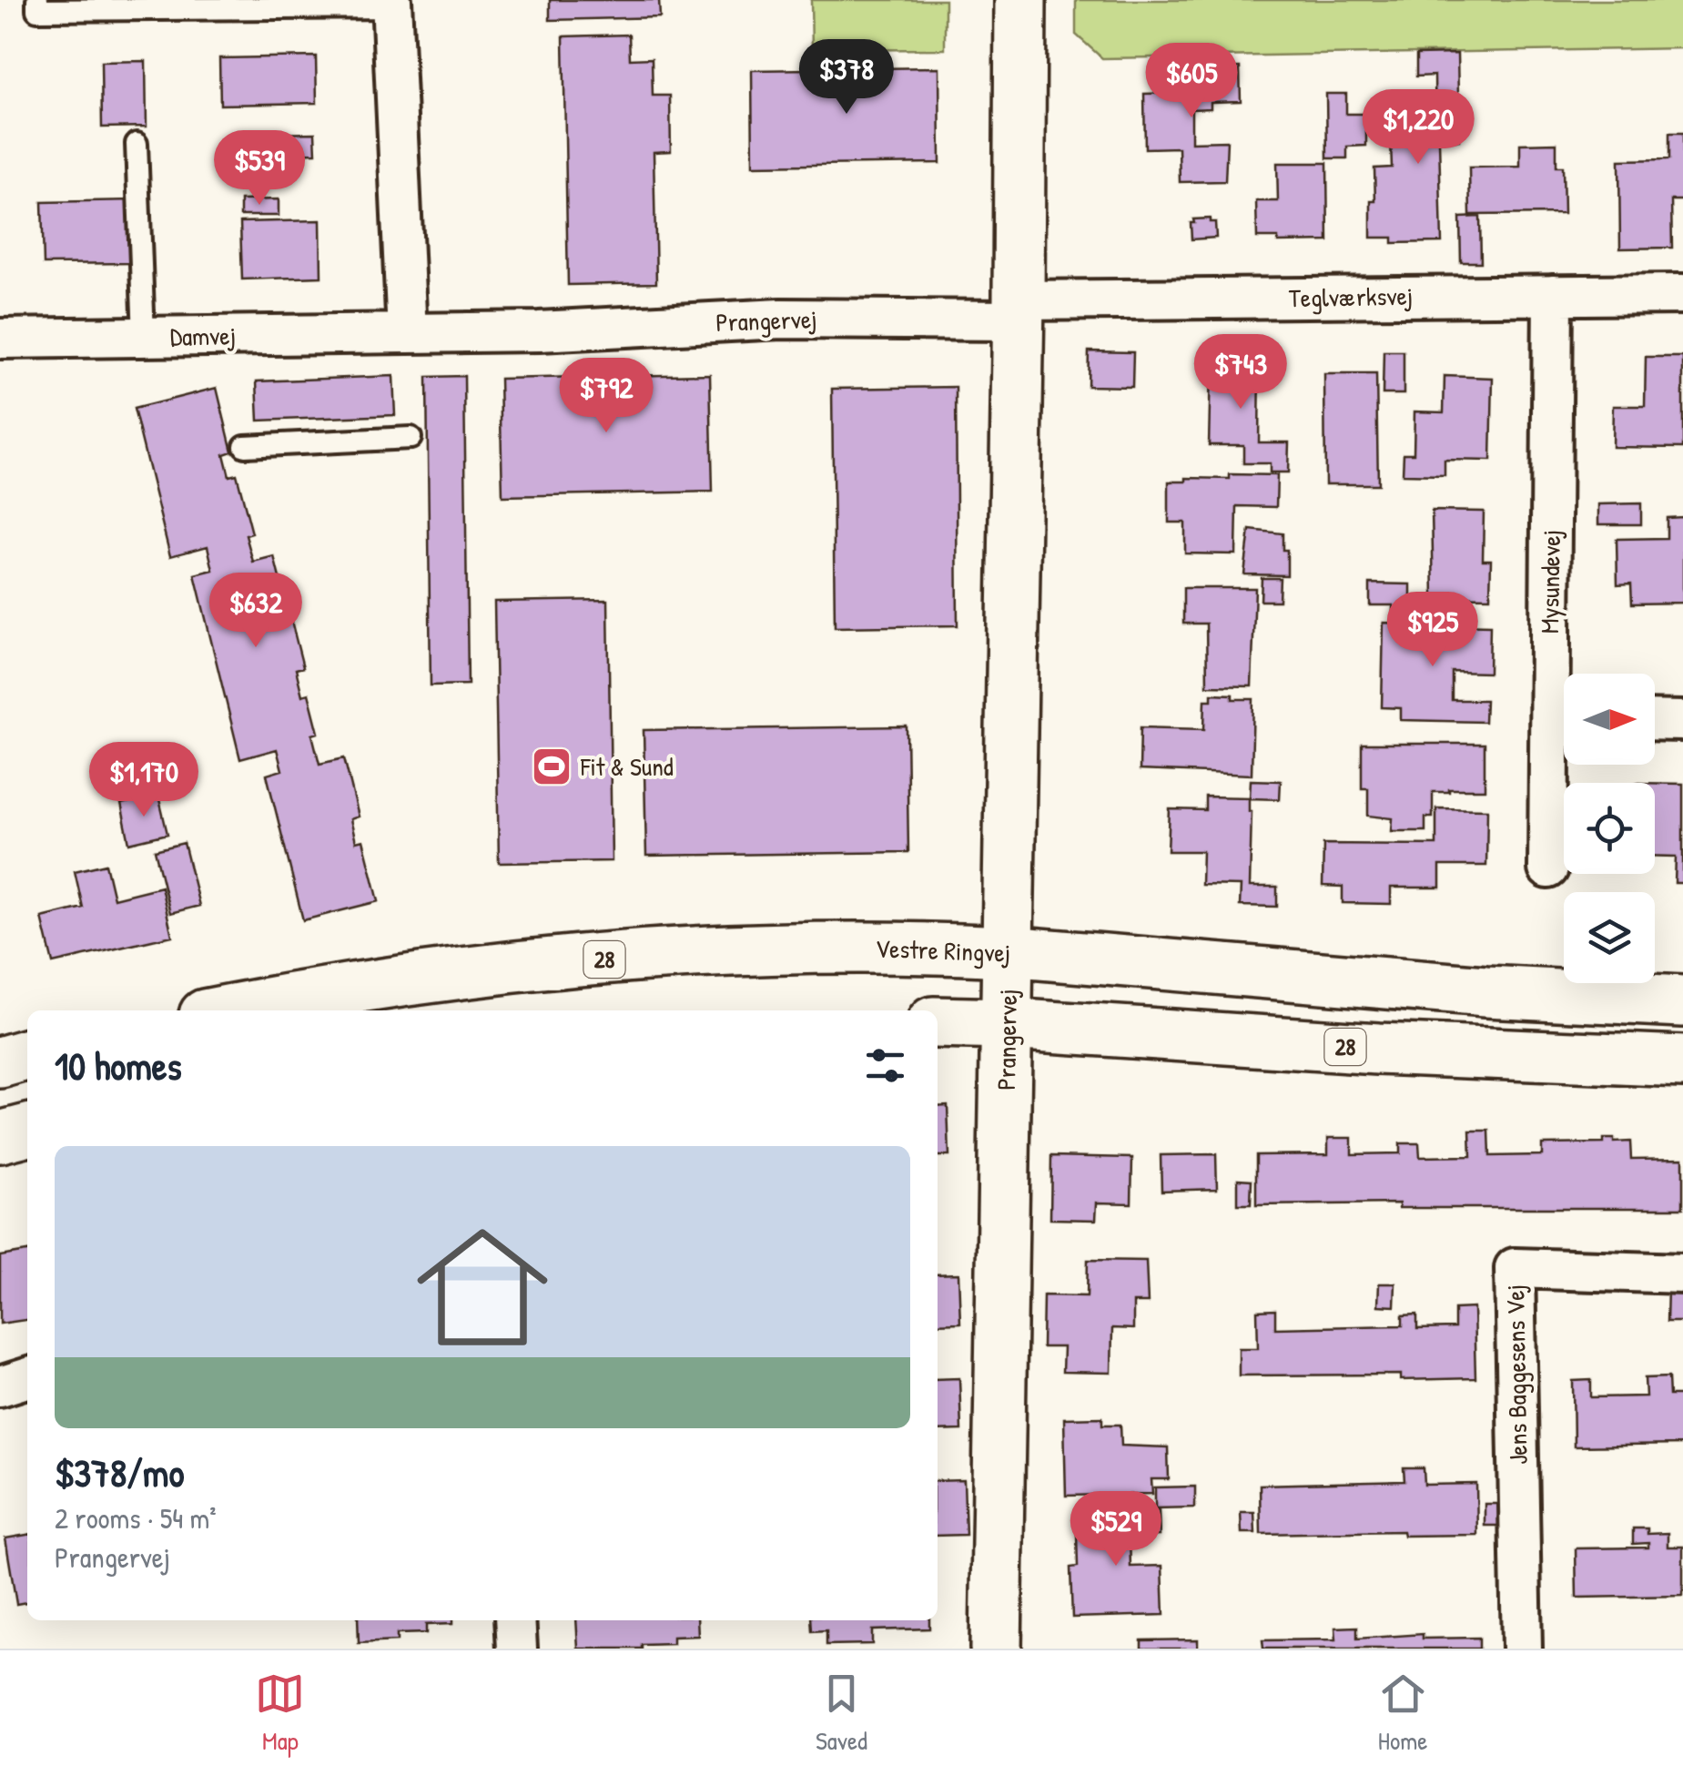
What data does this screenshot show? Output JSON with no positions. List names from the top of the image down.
{
  "streets": {
    "main road": ["Prangervej", "Vestre Ringvej", "28"],
    "street": [
      "Teglværksvej",
      "Damvej",
      "Mysundevej",
      "Jens Baggesens Vej"
    ]
  },
  "crossings": [
    ["Teglværksvej", "Prangervej"],
    ["Teglværksvej", "Mysundevej"],
    ["Prangervej", "Damvej"],
    ["Prangervej", "Vestre Ringvej"],
    ["Prangervej", "28"]
  ],
  "places": {
    "sports": ["Fit & Sund"]
  },
  "north": "right",
  "page": {
    "price": [
      "$378",
      "$605",
      "$1,220",
      "$539",
      "$743",
      "$792",
      "$632",
      "$925",
      "$1,170",
      "$529"
    ],
    "heading": "10 homes",
    "list": [
      {
        "name": "$378/mo",
        "note": "2 rooms · 54 m² · Prangervej"
      }
    ],
    "tabs": ["Map", "Saved", "Home"]
  }
}
